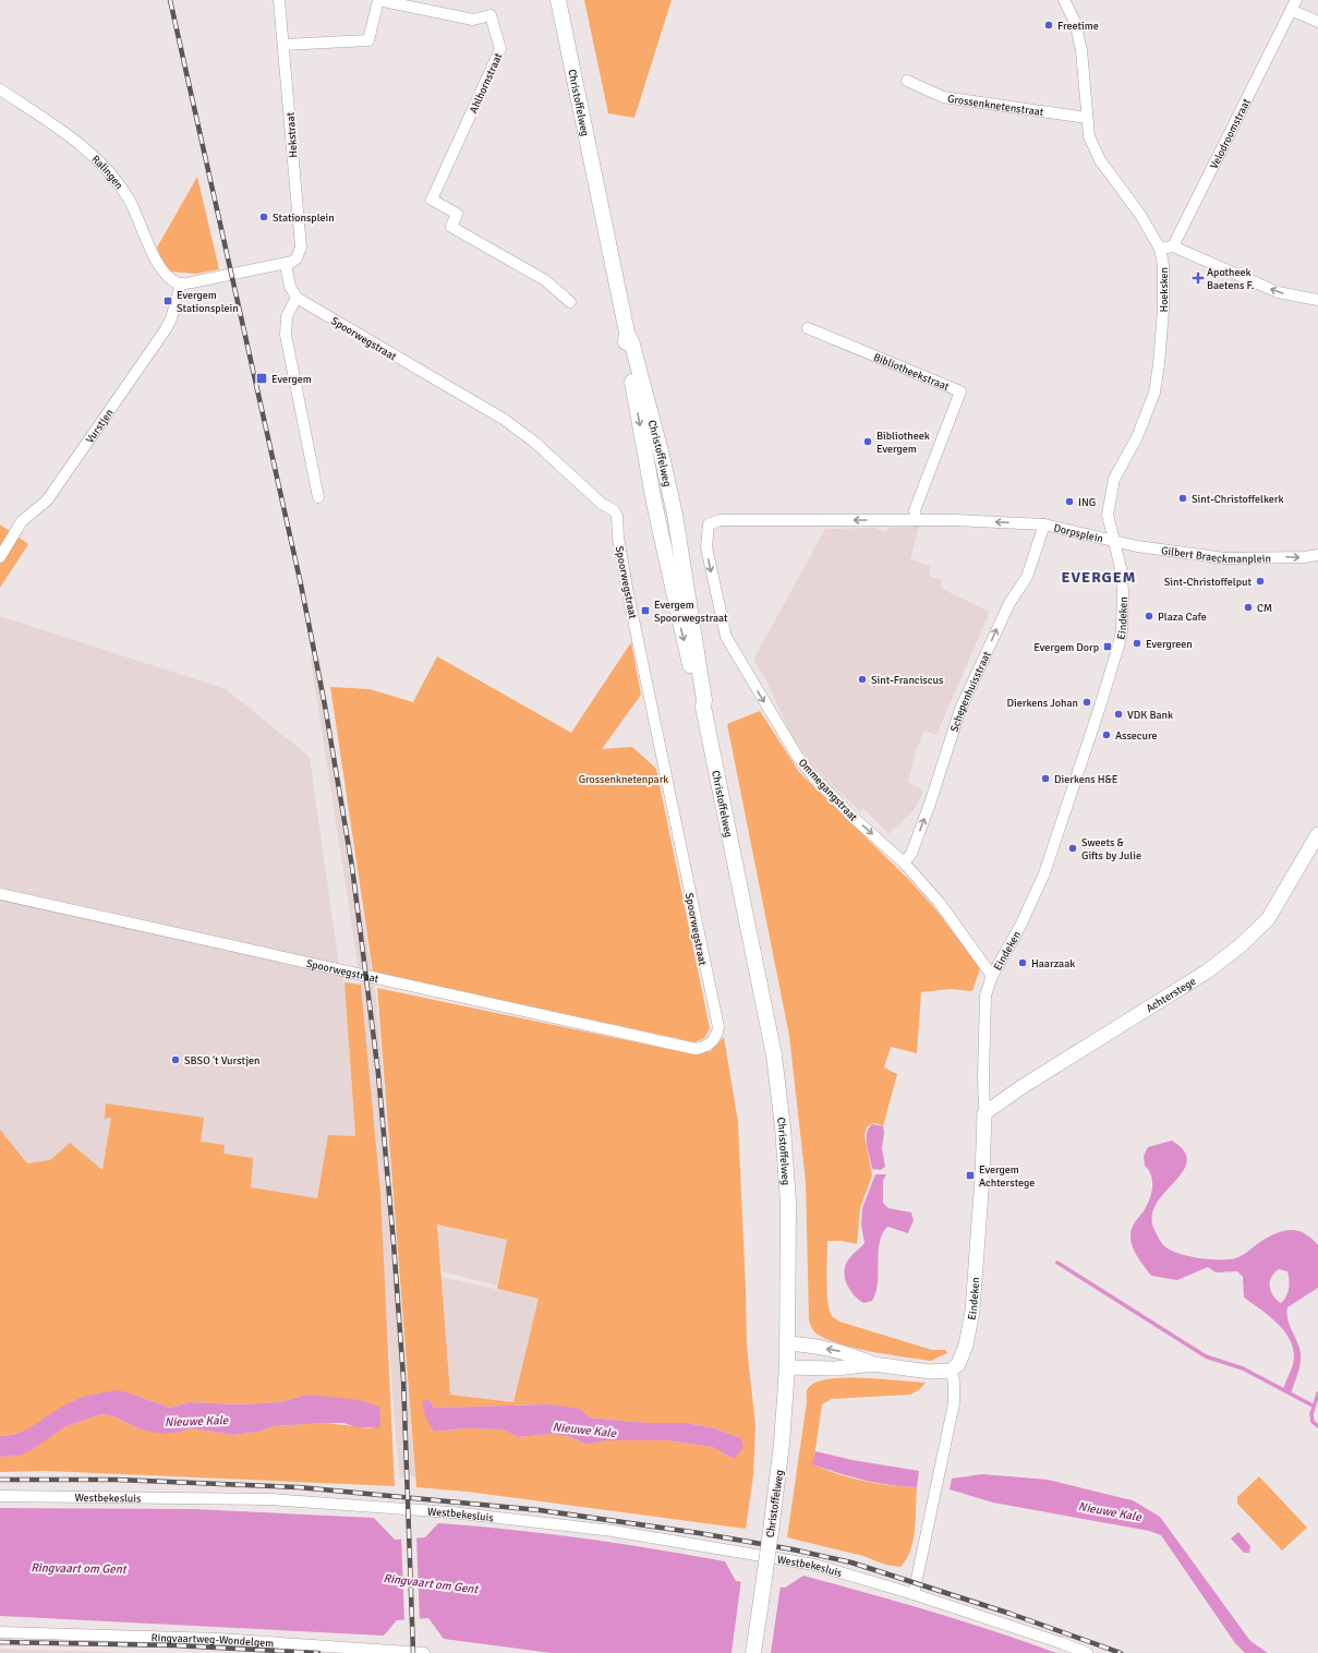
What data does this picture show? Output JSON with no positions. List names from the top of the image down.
{
  "streets": {
    "main road": ["Christoffelweg"],
    "street": [
      "Ahlhornstraat",
      "Grossenknetenstraat",
      "Velodroomstraat",
      "Hekstraat",
      "Ralingen",
      "Hoeksken",
      "Spoorwegstraat",
      "Bibliotheekstraat",
      "Vurstjen",
      "Dorpsplein",
      "Gilbert Braeckmanplein",
      "Eindeken",
      "Schepenhuisstraat",
      "Ommegangstraat",
      "Achterstege",
      "Westbekesluis",
      "Ringvaartweg-Wondelgem"
    ]
  },
  "crossings": [
    ["Ahlhornstraat", "Hekstraat"],
    ["Grossenknetenstraat", "Hoeksken"],
    ["Ralingen", "Vurstjen"],
    ["Hoeksken", "Dorpsplein"],
    ["Hoeksken", "Gilbert Braeckmanplein"],
    ["Hoeksken", "Eindeken"],
    ["Bibliotheekstraat", "Ommegangstraat"],
    ["Dorpsplein", "Gilbert Braeckmanplein"],
    ["Dorpsplein", "Eindeken"],
    ["Dorpsplein", "Schepenhuisstraat"],
    ["Gilbert Braeckmanplein", "Eindeken"],
    ["Eindeken", "Ommegangstraat"],
    ["Eindeken", "Achterstege"],
    ["Schepenhuisstraat", "Ommegangstraat"]
  ],
  "one_way": ["Gilbert Braeckmanplein", "Schepenhuisstraat"],
  "districts": ["EVERGEM"],
  "water": ["Nieuwe Kale", "Ringvaart om Gent"],
  "parks": ["Grossenknetenpark"],
  "places": {
    "other": [
      "Freetime",
      "Stationsplein",
      "Bibliotheek Evergem",
      "Sint-Christoffelkerk",
      "ING",
      "Sint-Christoffelput",
      "CM",
      "Plaza Cafe",
      "Evergreen",
      "Sint-Franciscus",
      "Dierkens Johan",
      "VDK Bank",
      "Assecure",
      "Dierkens H&E",
      "Sweets & Gifts by Julie",
      "Haarzaak",
      "SBSO 't Vurstjen"
    ],
    "health": ["Apotheek Baetens F."],
    "transit": [
      "Evergem Stationsplein",
      "Evergem",
      "Evergem Spoorwegstraat",
      "Evergem Dorp",
      "Evergem Achterstege"
    ]
  }
}
